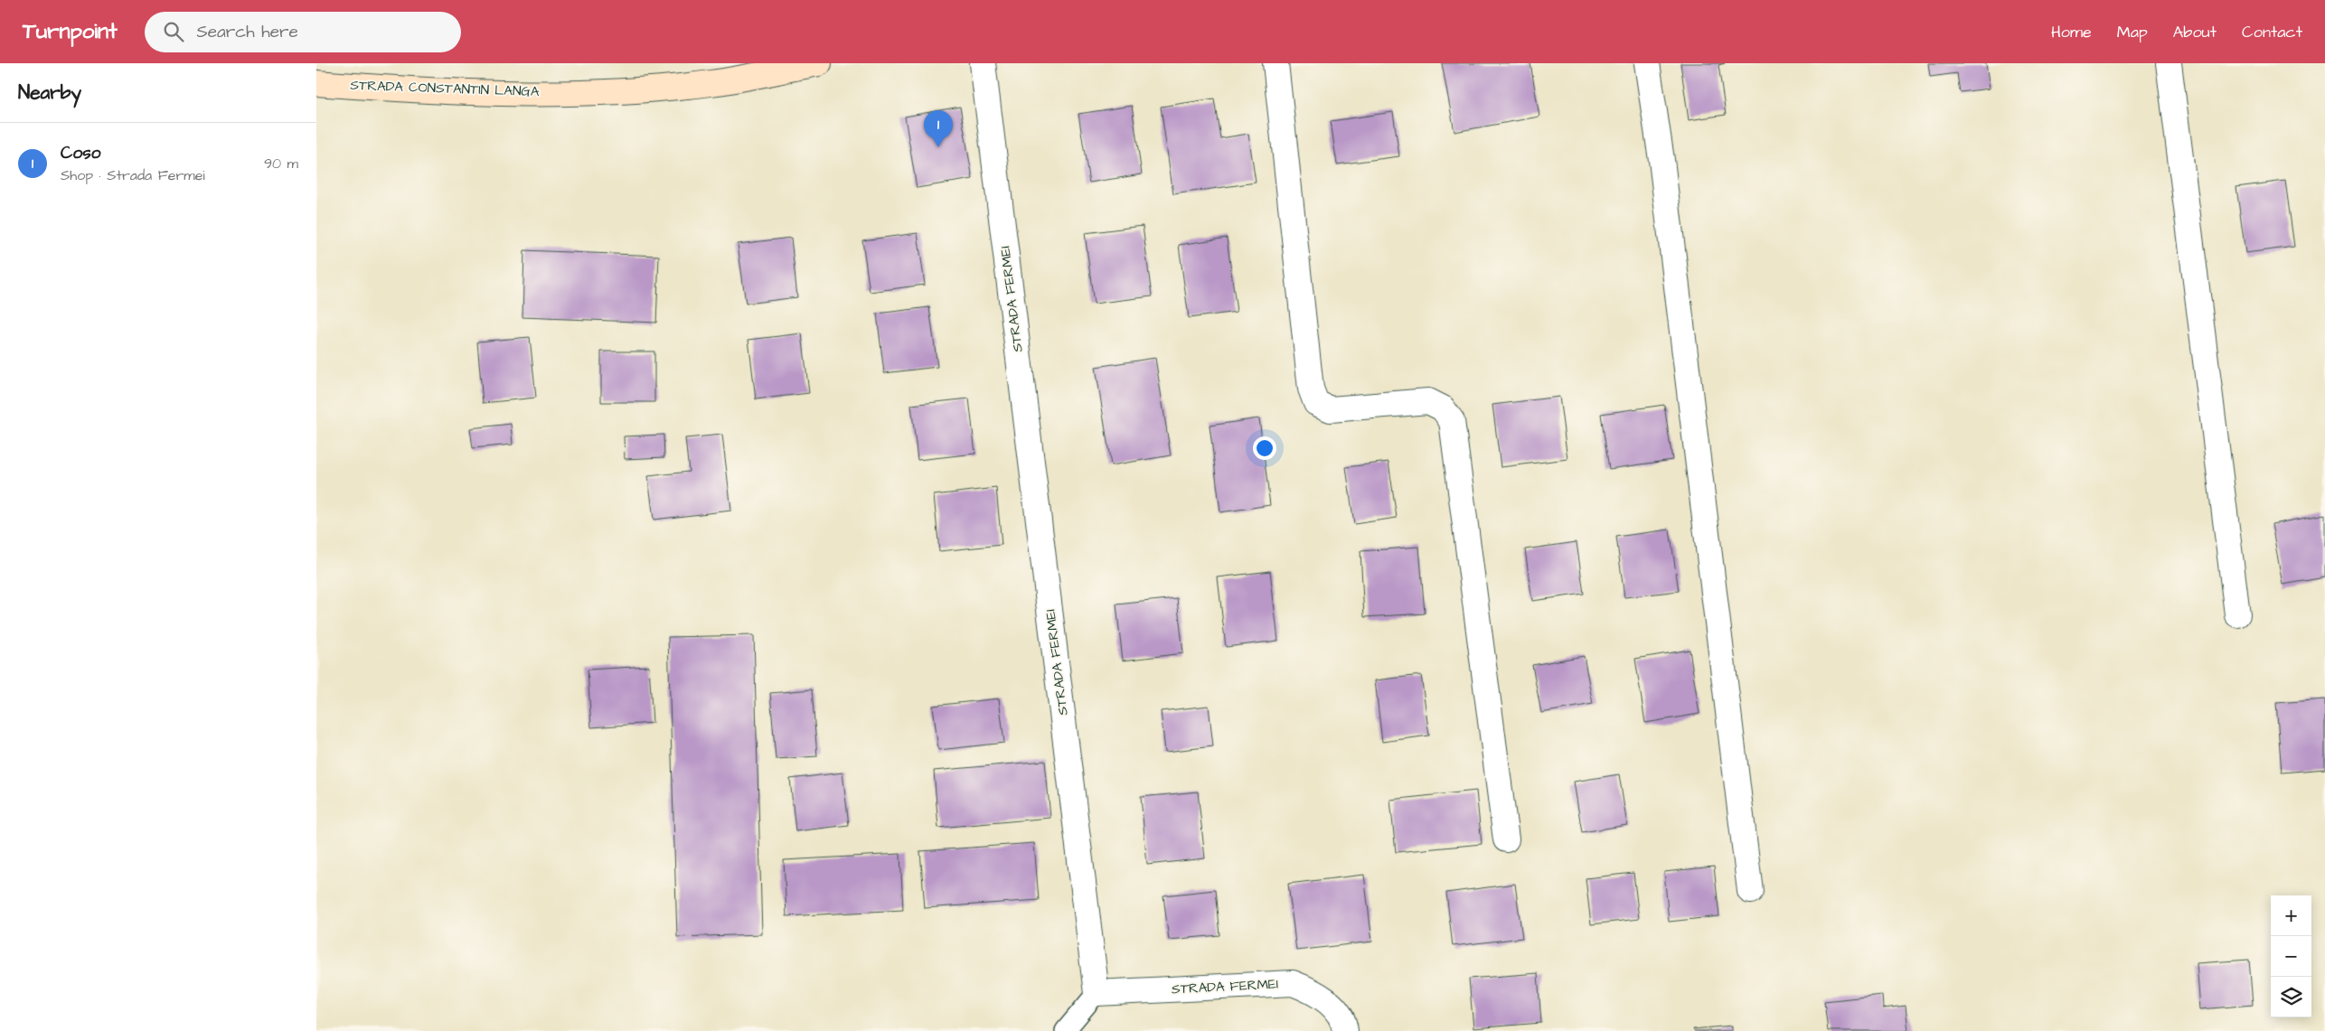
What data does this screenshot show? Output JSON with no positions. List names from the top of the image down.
{
  "streets": {
    "main road": ["STRADA CONSTANTIN LANGA"],
    "street": ["STRADA FERMEI"]
  },
  "page": {
    "header": "Turnpoint",
    "search": "Search here",
    "nav": [
      "Home",
      "Map",
      "About",
      "Contact"
    ],
    "heading": "Nearby",
    "pins": "1",
    "list": [
      {
        "mark": "1",
        "name": "Coso",
        "note": "Shop · Strada Fermei",
        "value": "90 m"
      }
    ],
    "map_buttons": ["+", "−"]
  }
}
